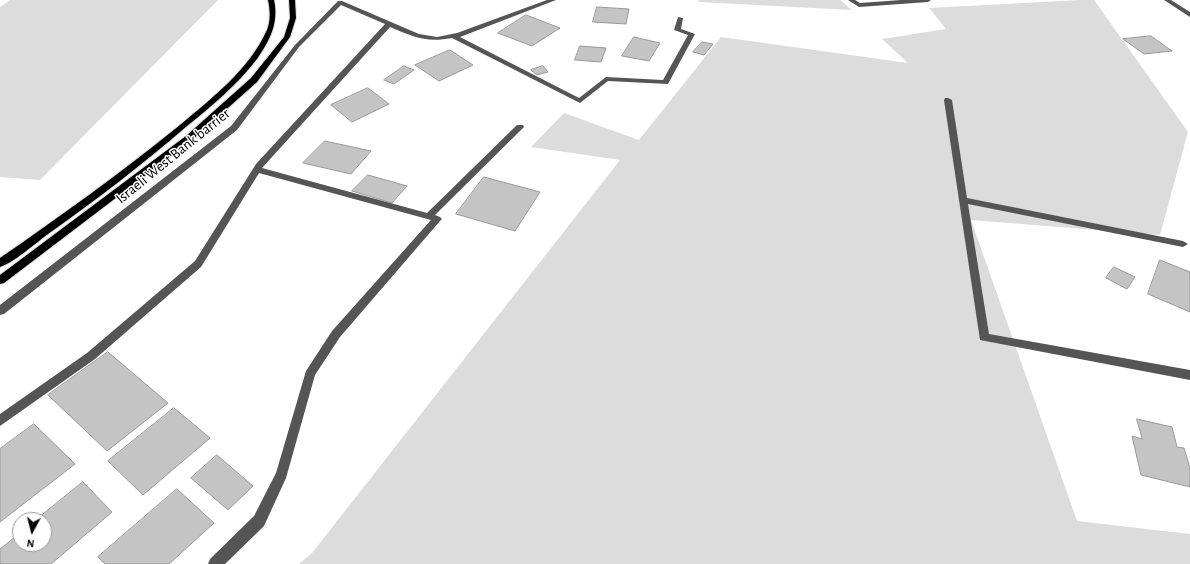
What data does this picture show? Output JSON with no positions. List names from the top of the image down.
{
  "streets": {
    "street": ["Israeli West Bank barrier"]
  },
  "north": "bottom"
}
